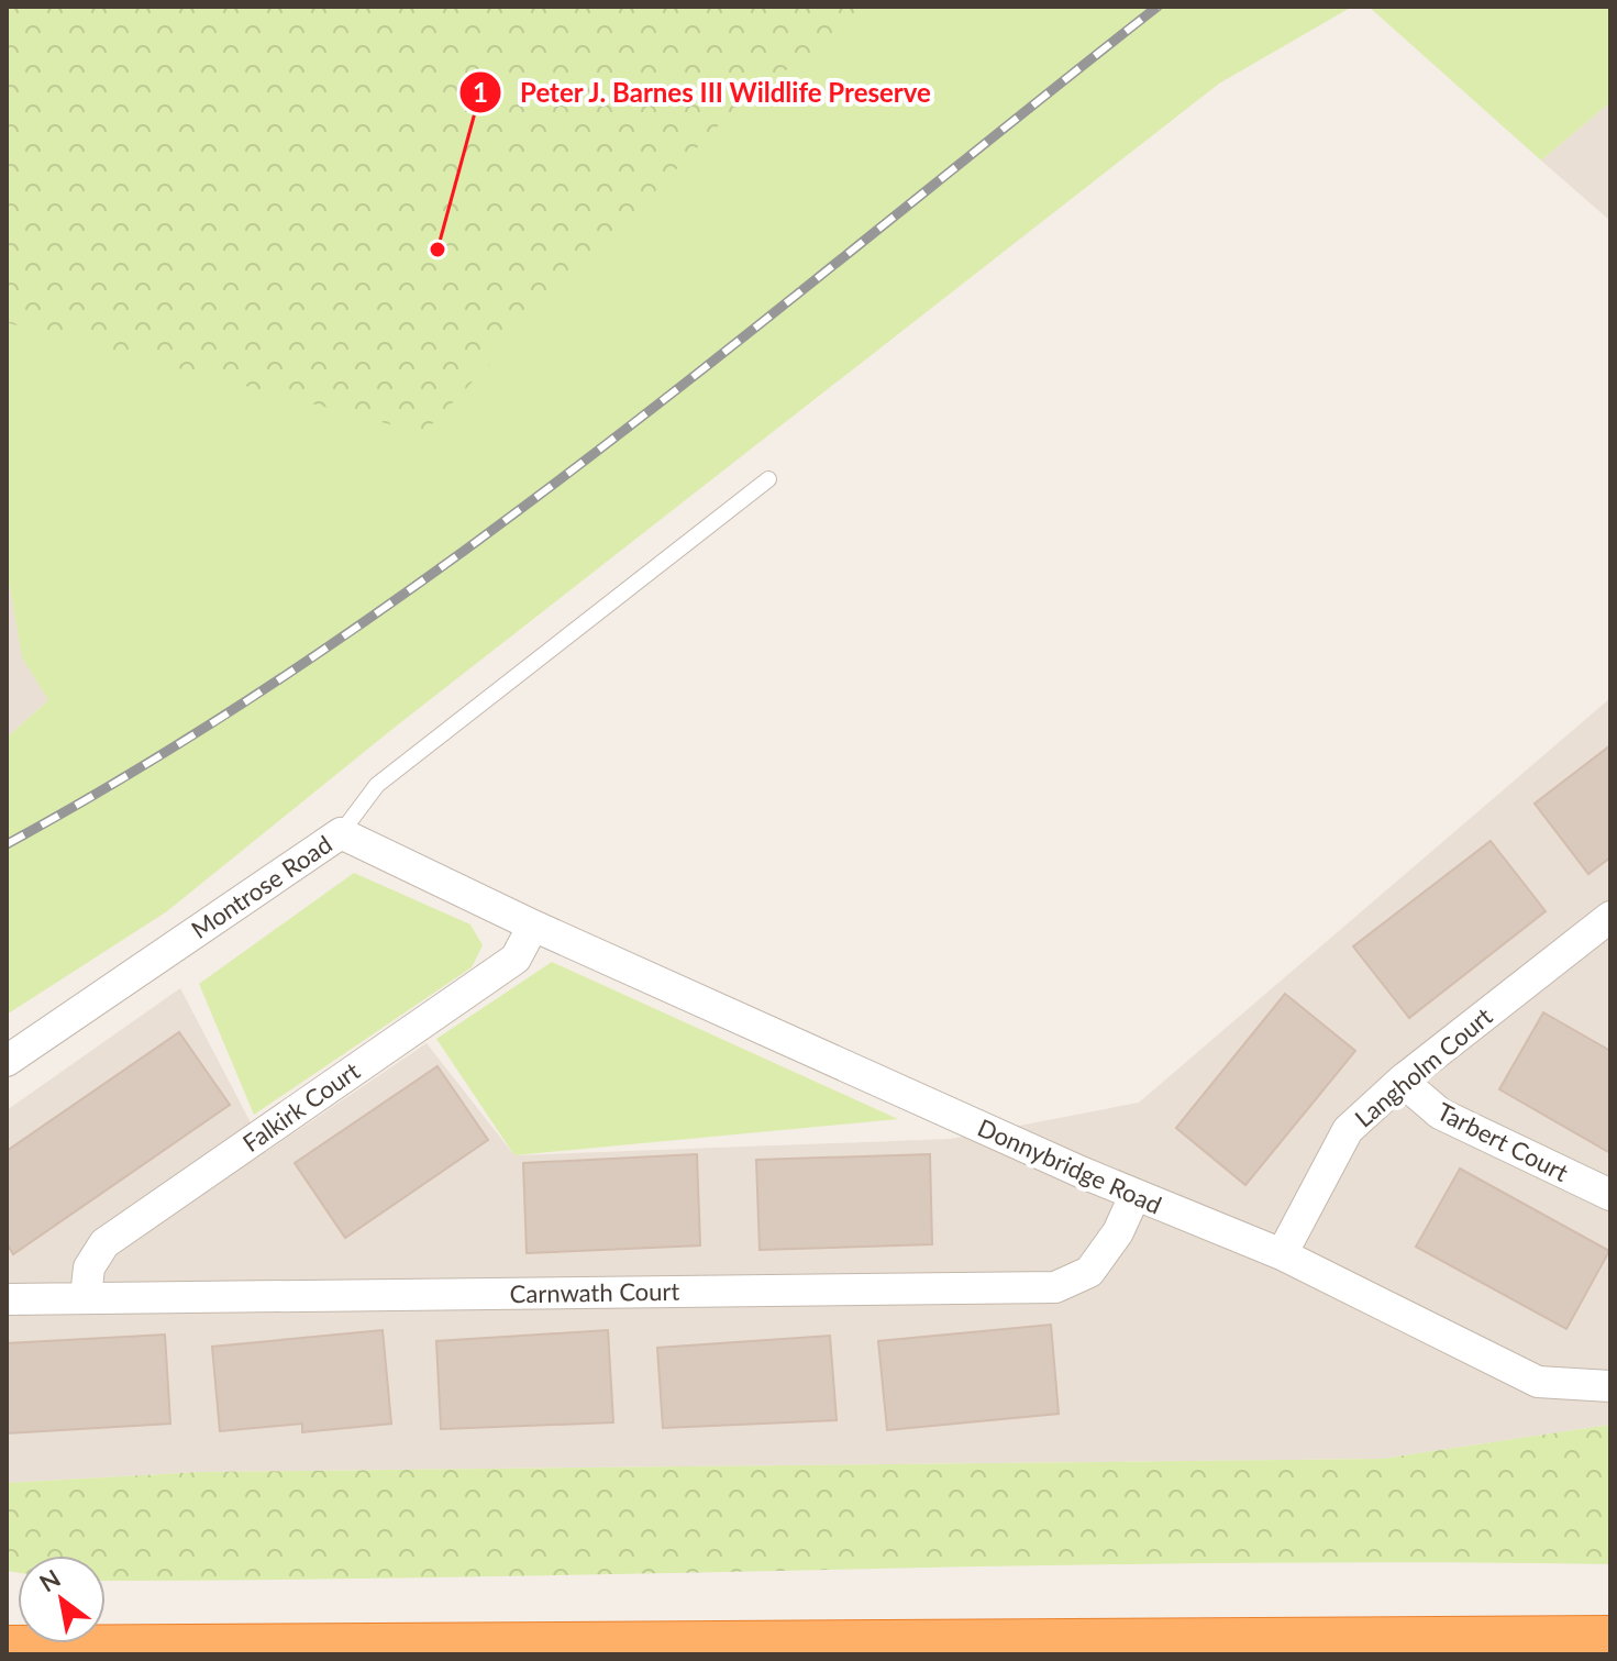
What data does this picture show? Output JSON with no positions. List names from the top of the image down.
{
  "streets": {
    "street": [
      "Montrose Road",
      "Langholm Court",
      "Falkirk Court",
      "Tarbert Court",
      "Donnybridge Road",
      "Carnwath Court"
    ]
  },
  "crossings": [
    ["Montrose Road", "Falkirk Court"],
    ["Montrose Road", "Donnybridge Road"],
    ["Langholm Court", "Tarbert Court"],
    ["Langholm Court", "Donnybridge Road"],
    ["Falkirk Court", "Donnybridge Road"],
    ["Falkirk Court", "Carnwath Court"],
    ["Donnybridge Road", "Carnwath Court"]
  ],
  "places": ["Peter J. Barnes III Wildlife Preserve"],
  "north": "top left"
}
